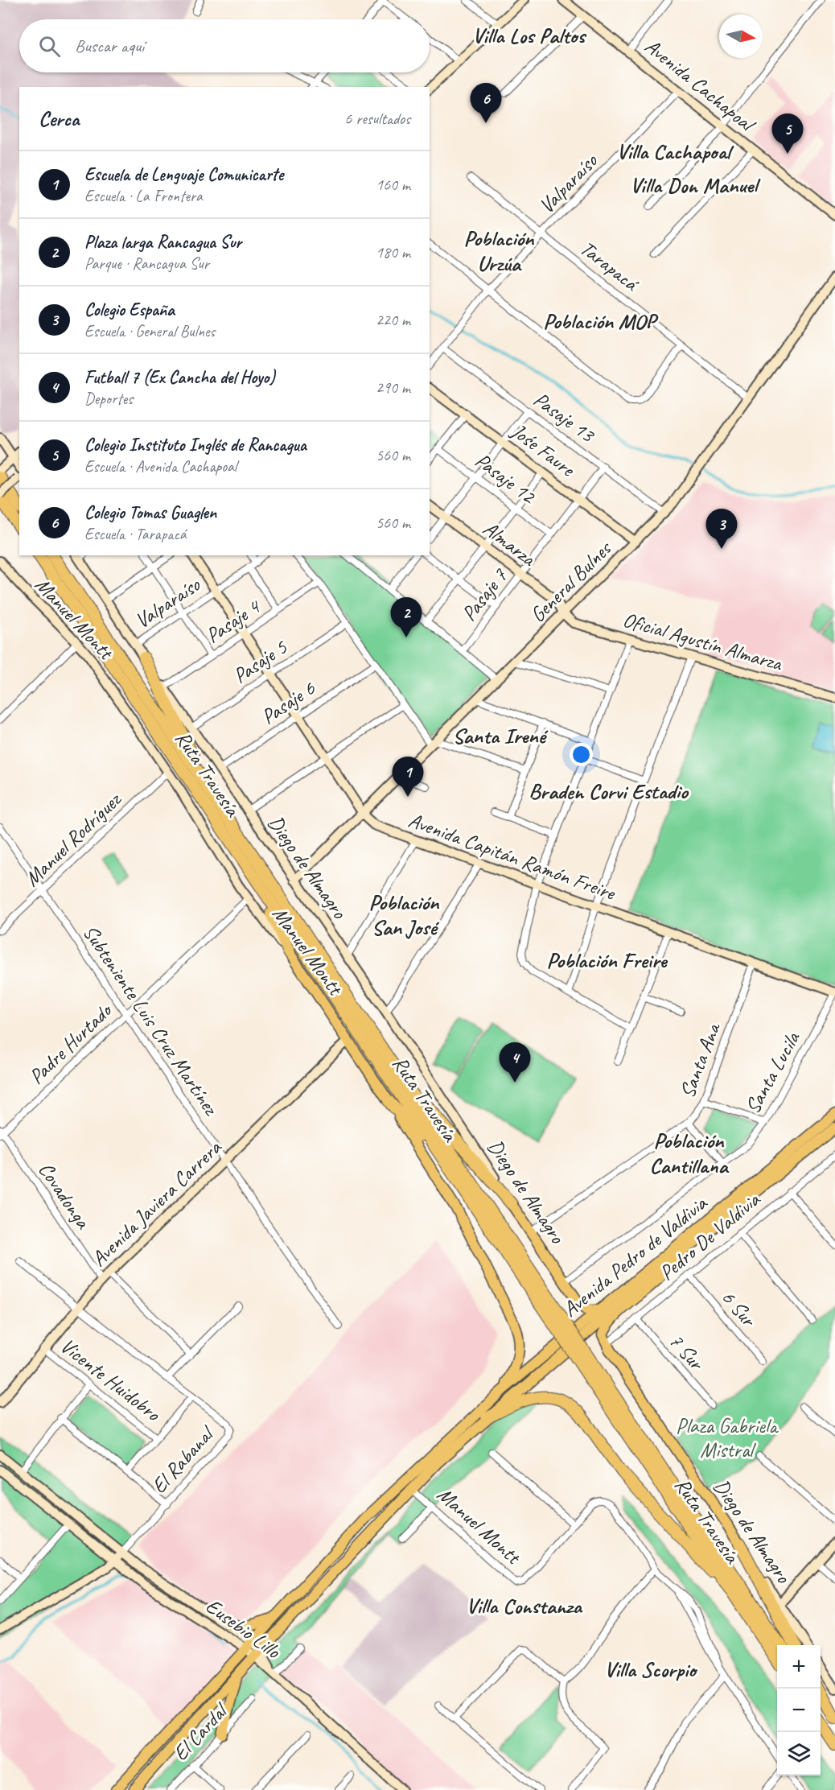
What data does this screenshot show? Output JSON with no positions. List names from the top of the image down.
{
  "streets": {
    "highway": ["Ruta Travesía"],
    "main road": [
      "Avenida Cachapoal",
      "Jośe Faure",
      "Almarza",
      "General Bulnes",
      "Manuel Montt",
      "Oficial Agustín Almarza",
      "Avenida Capitán Ramón Freire",
      "Diego de Almagro",
      "Avenida Javiera Carrera",
      "Avenida Pedro de Valdivia",
      "El Rabanal",
      "Eusebio Lillo"
    ],
    "street": [
      "Valparaíso",
      "Tarapacá",
      "Pasaje 13",
      "Pasaje 12",
      "Pasaje 7",
      "Pasaje 4",
      "Pasaje 5",
      "Pasaje 6",
      "Manuel Rodríguez",
      "Subteniente Luis Cruz Martínez",
      "Padre Hurtado",
      "Santa Ana",
      "Santa Lucila",
      "Covadonga",
      "Pedro De Valdivia",
      "6 Sur",
      "7 Sur",
      "Vicente Huidobro",
      "El Cardal"
    ]
  },
  "crossings": [
    ["Avenida Cachapoal", "Valparaíso"],
    ["Valparaíso", "Tarapacá"],
    ["Valparaíso", "Pasaje 13"],
    ["Valparaíso", "Avenida Capitán Ramón Freire"],
    ["Valparaíso", "Diego de Almagro"],
    ["Tarapacá", "General Bulnes"],
    ["Pasaje 13", "General Bulnes"],
    ["Pasaje 13", "Pasaje 7"],
    ["Jośe Faure", "General Bulnes"],
    ["Jośe Faure", "Pasaje 7"],
    ["Pasaje 12", "Pasaje 7"],
    ["Almarza", "General Bulnes"],
    ["Almarza", "Pasaje 7"],
    ["Almarza", "Oficial Agustín Almarza"],
    ["General Bulnes", "Oficial Agustín Almarza"],
    ["General Bulnes", "Avenida Capitán Ramón Freire"],
    ["General Bulnes", "Diego de Almagro"],
    ["Manuel Montt", "Manuel Rodríguez"],
    ["Manuel Montt", "Padre Hurtado"],
    ["Manuel Montt", "Avenida Javiera Carrera"],
    ["Pasaje 4", "Avenida Capitán Ramón Freire"],
    ["Pasaje 4", "Diego de Almagro"],
    ["Pasaje 5", "Avenida Capitán Ramón Freire"],
    ["Pasaje 5", "Diego de Almagro"],
    ["Pasaje 6", "Avenida Capitán Ramón Freire"],
    ["Pasaje 6", "Diego de Almagro"],
    ["Manuel Rodríguez", "Subteniente Luis Cruz Martínez"],
    ["Avenida Capitán Ramón Freire", "Santa Ana"],
    ["Avenida Capitán Ramón Freire", "Santa Lucila"],
    ["Diego de Almagro", "Santa Ana"],
    ["Diego de Almagro", "Santa Lucila"],
    ["Diego de Almagro", "Pedro De Valdivia"],
    ["Diego de Almagro", "Avenida Pedro de Valdivia"],
    ["Subteniente Luis Cruz Martínez", "Padre Hurtado"],
    ["Subteniente Luis Cruz Martínez", "Avenida Javiera Carrera"],
    ["Padre Hurtado", "Covadonga"],
    ["Covadonga", "Avenida Javiera Carrera"],
    ["Avenida Javiera Carrera", "Vicente Huidobro"],
    ["Avenida Javiera Carrera", "El Rabanal"],
    ["Pedro De Valdivia", "6 Sur"],
    ["Pedro De Valdivia", "7 Sur"],
    ["El Rabanal", "Eusebio Lillo"]
  ],
  "districts": [
    "Villa Los Paltos",
    "Villa Cachapoal",
    "Villa Don Manuel",
    "Población Urzúa",
    "Población MOP",
    "Santa Irené",
    "Braden Corvi Estadio",
    "Población San José",
    "Población Freire",
    "Población Cantillana",
    "Villa Constanza",
    "Villa Scorpio"
  ],
  "parks": ["Plaza Gabriela Mistral"],
  "north": "right",
  "page": {
    "search": "Buscar aquí",
    "pins": [
      "6",
      "5",
      "3",
      "2",
      "1",
      "4"
    ],
    "heading": ["Cerca", "6 resultados"],
    "list": [
      {
        "mark": "1",
        "name": "Escuela de Lenguaje Comunicarte",
        "note": "Escuela · La Frontera",
        "value": "160 m"
      },
      {
        "mark": "2",
        "name": "Plaza larga Rancagua Sur",
        "note": "Parque · Rancagua Sur",
        "value": "180 m"
      },
      {
        "mark": "3",
        "name": "Colegio España",
        "note": "Escuela · General Bulnes",
        "value": "220 m"
      },
      {
        "mark": "4",
        "name": "Futball 7 (Ex Cancha del Hoyo)",
        "note": "Deportes",
        "value": "290 m"
      },
      {
        "mark": "5",
        "name": "Colegio Instituto Inglés de Rancagua",
        "note": "Escuela · Avenida Cachapoal",
        "value": "560 m"
      },
      {
        "mark": "6",
        "name": "Colegio Tomas Guaglen",
        "note": "Escuela · Tarapacá",
        "value": "560 m"
      }
    ],
    "map_buttons": ["+", "−"]
  }
}
